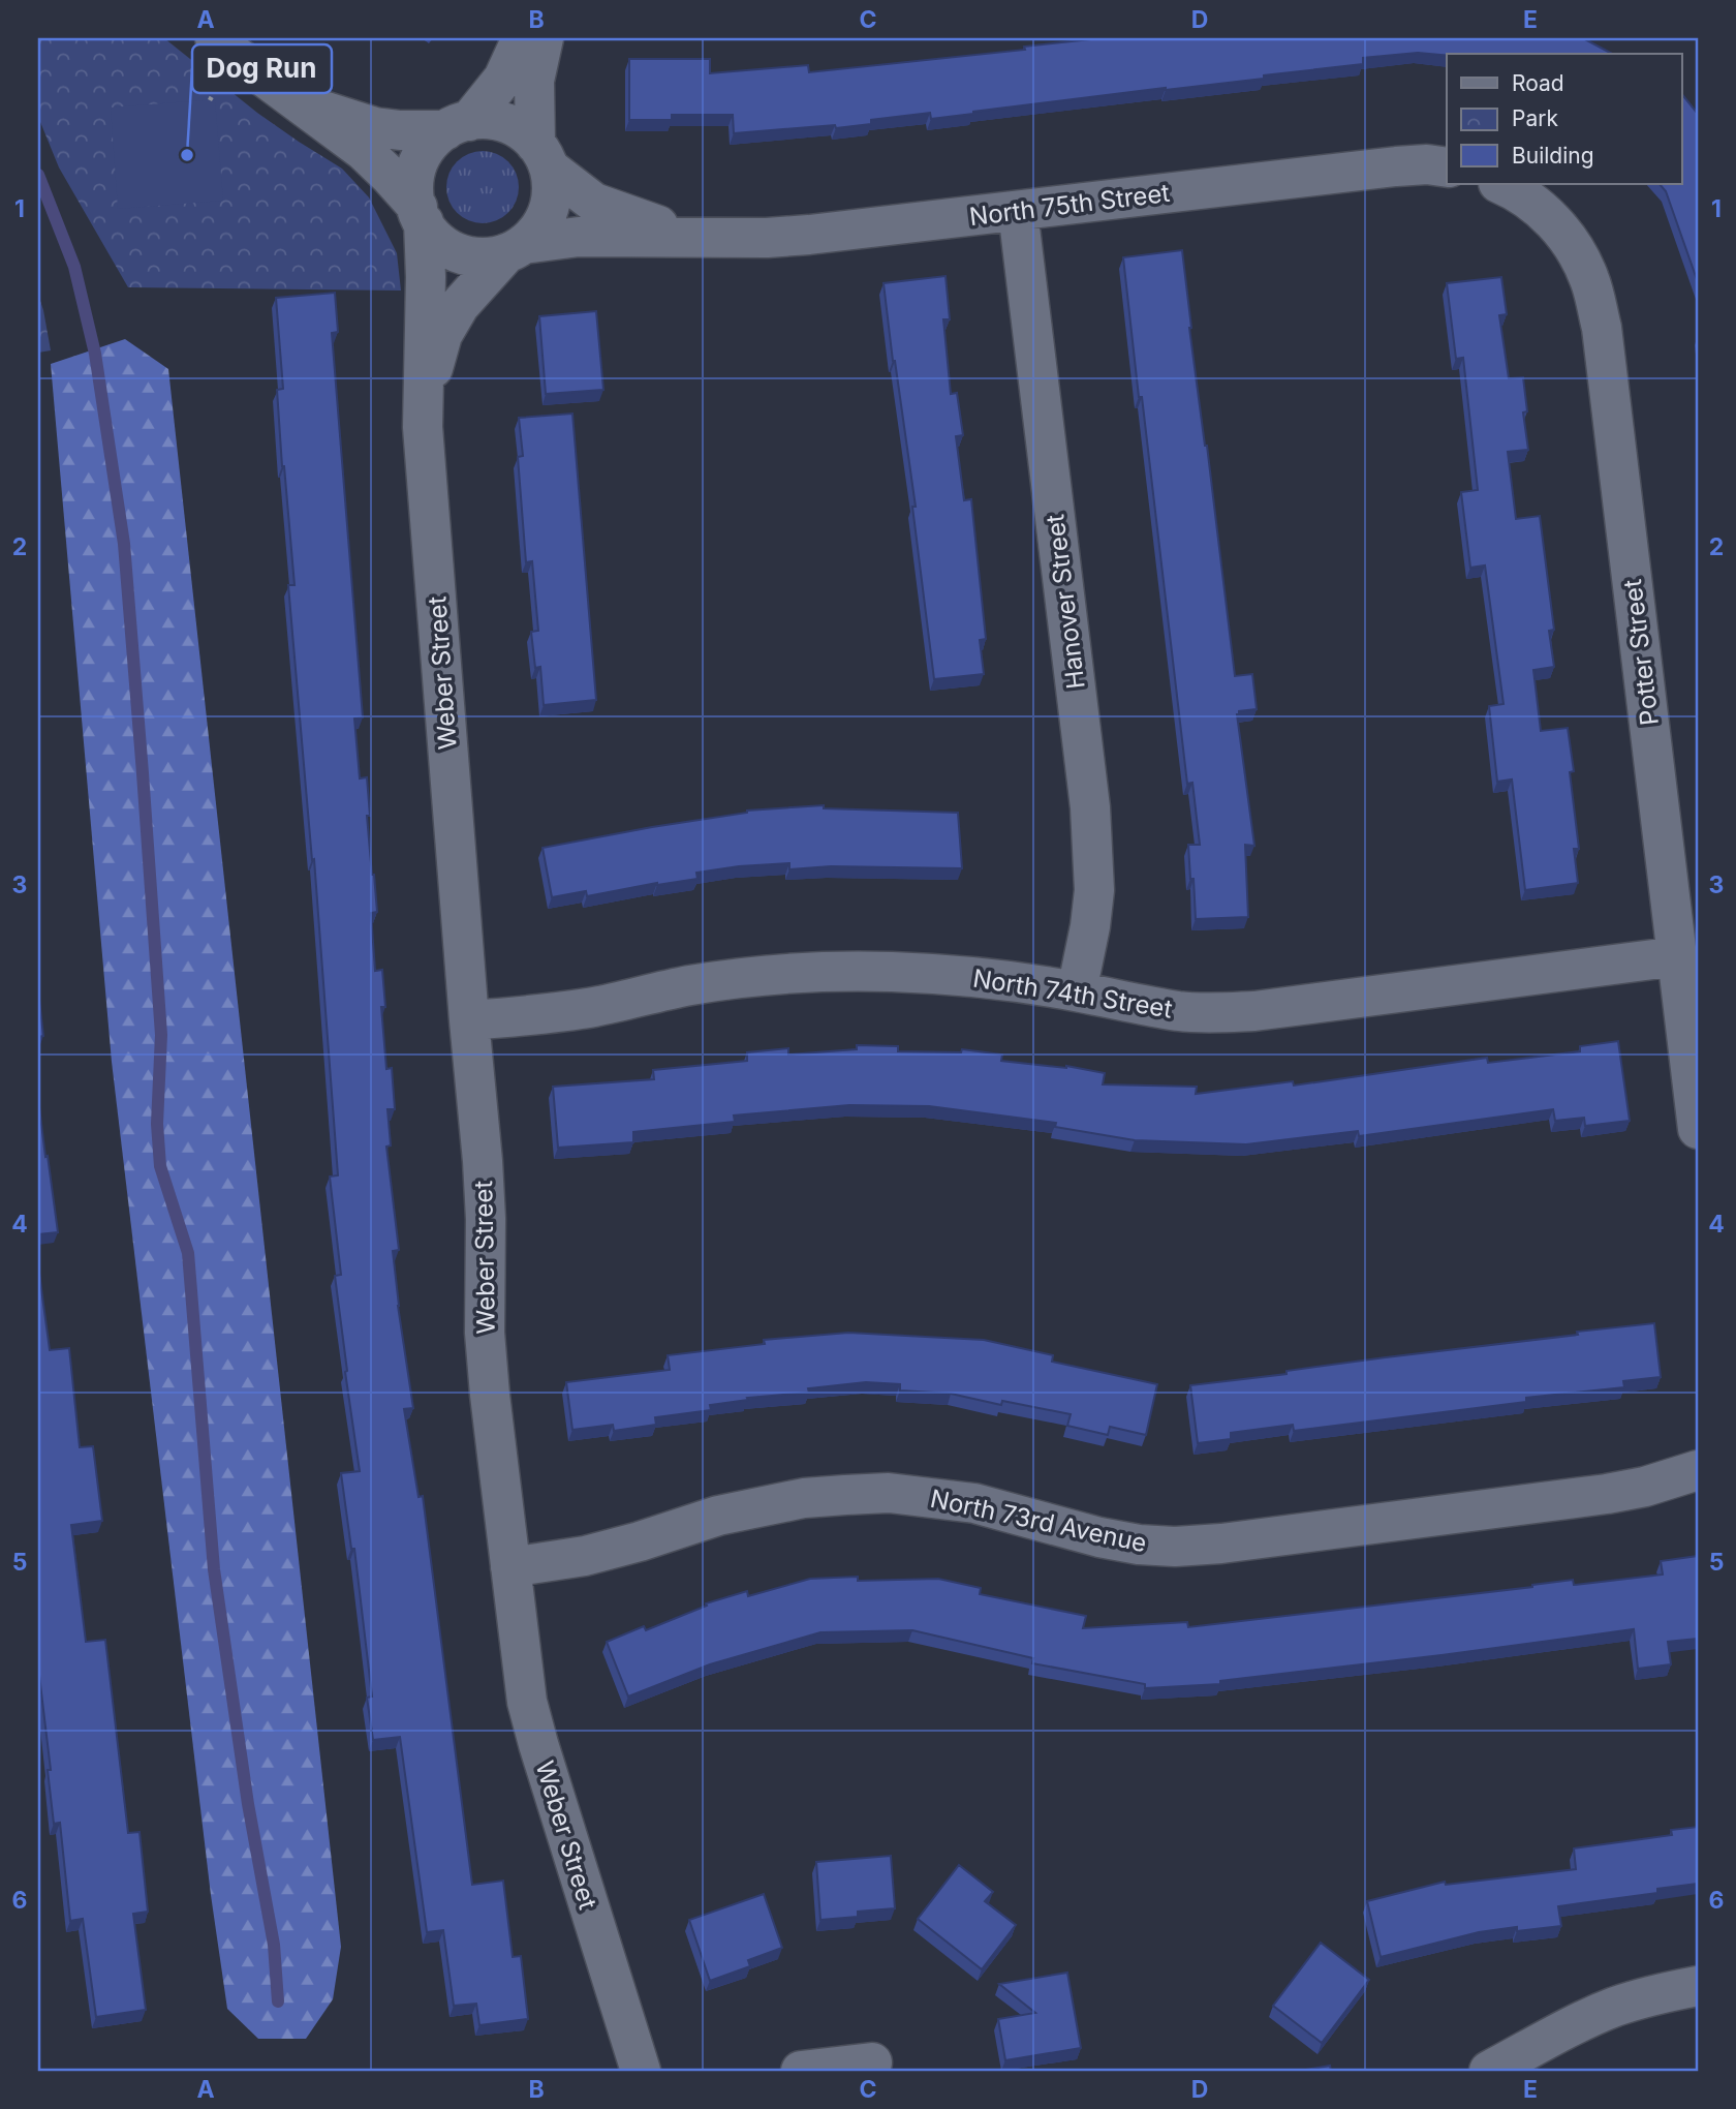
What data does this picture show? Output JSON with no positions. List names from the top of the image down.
{
  "streets": {
    "street": [
      "North 75th Street",
      "Hanover Street",
      "Potter Street",
      "Weber Street",
      "North 74th Street",
      "North 73rd Avenue"
    ]
  },
  "crossings": [
    ["North 75th Street", "Hanover Street"],
    ["North 75th Street", "Weber Street"],
    ["Hanover Street", "North 74th Street"],
    ["Potter Street", "North 74th Street"],
    ["Weber Street", "North 74th Street"],
    ["Weber Street", "North 73rd Avenue"]
  ],
  "places": ["Dog Run"],
  "legend": ["Road", "Park", "Building"],
  "grid": {
    "columns": [
      "A",
      "B",
      "C",
      "D",
      "E"
    ],
    "rows": [
      "1",
      "2",
      "3",
      "4",
      "5",
      "6"
    ]
  }
}
